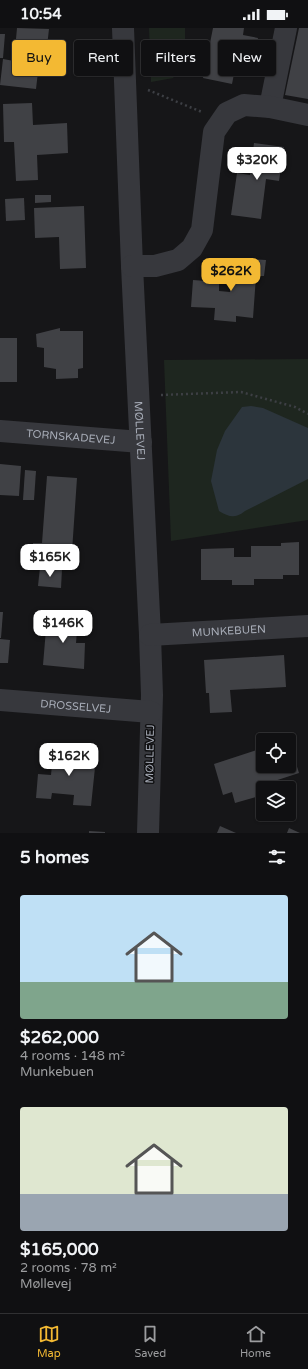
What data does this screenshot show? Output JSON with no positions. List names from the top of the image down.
{
  "streets": {
    "street": [
      "MØLLEVEJ",
      "TORNSKADEVEJ",
      "MUNKEBUEN",
      "DROSSELVEJ"
    ]
  },
  "crossings": [
    ["MØLLEVEJ", "TORNSKADEVEJ"],
    ["MØLLEVEJ", "MUNKEBUEN"],
    ["MØLLEVEJ", "DROSSELVEJ"]
  ],
  "page": {
    "status": "10:54",
    "chip": [
      "Buy",
      "Rent",
      "Filters",
      "New"
    ],
    "price": [
      "$320K",
      "$262K",
      "$165K",
      "$146K",
      "$162K"
    ],
    "heading": "5 homes",
    "list": [
      {
        "name": "$262,000",
        "note": "4 rooms · 148 m² · Munkebuen"
      },
      {
        "name": "$165,000",
        "note": "2 rooms · 78 m² · Møllevej"
      }
    ],
    "tabs": ["Map", "Saved", "Home"]
  }
}
